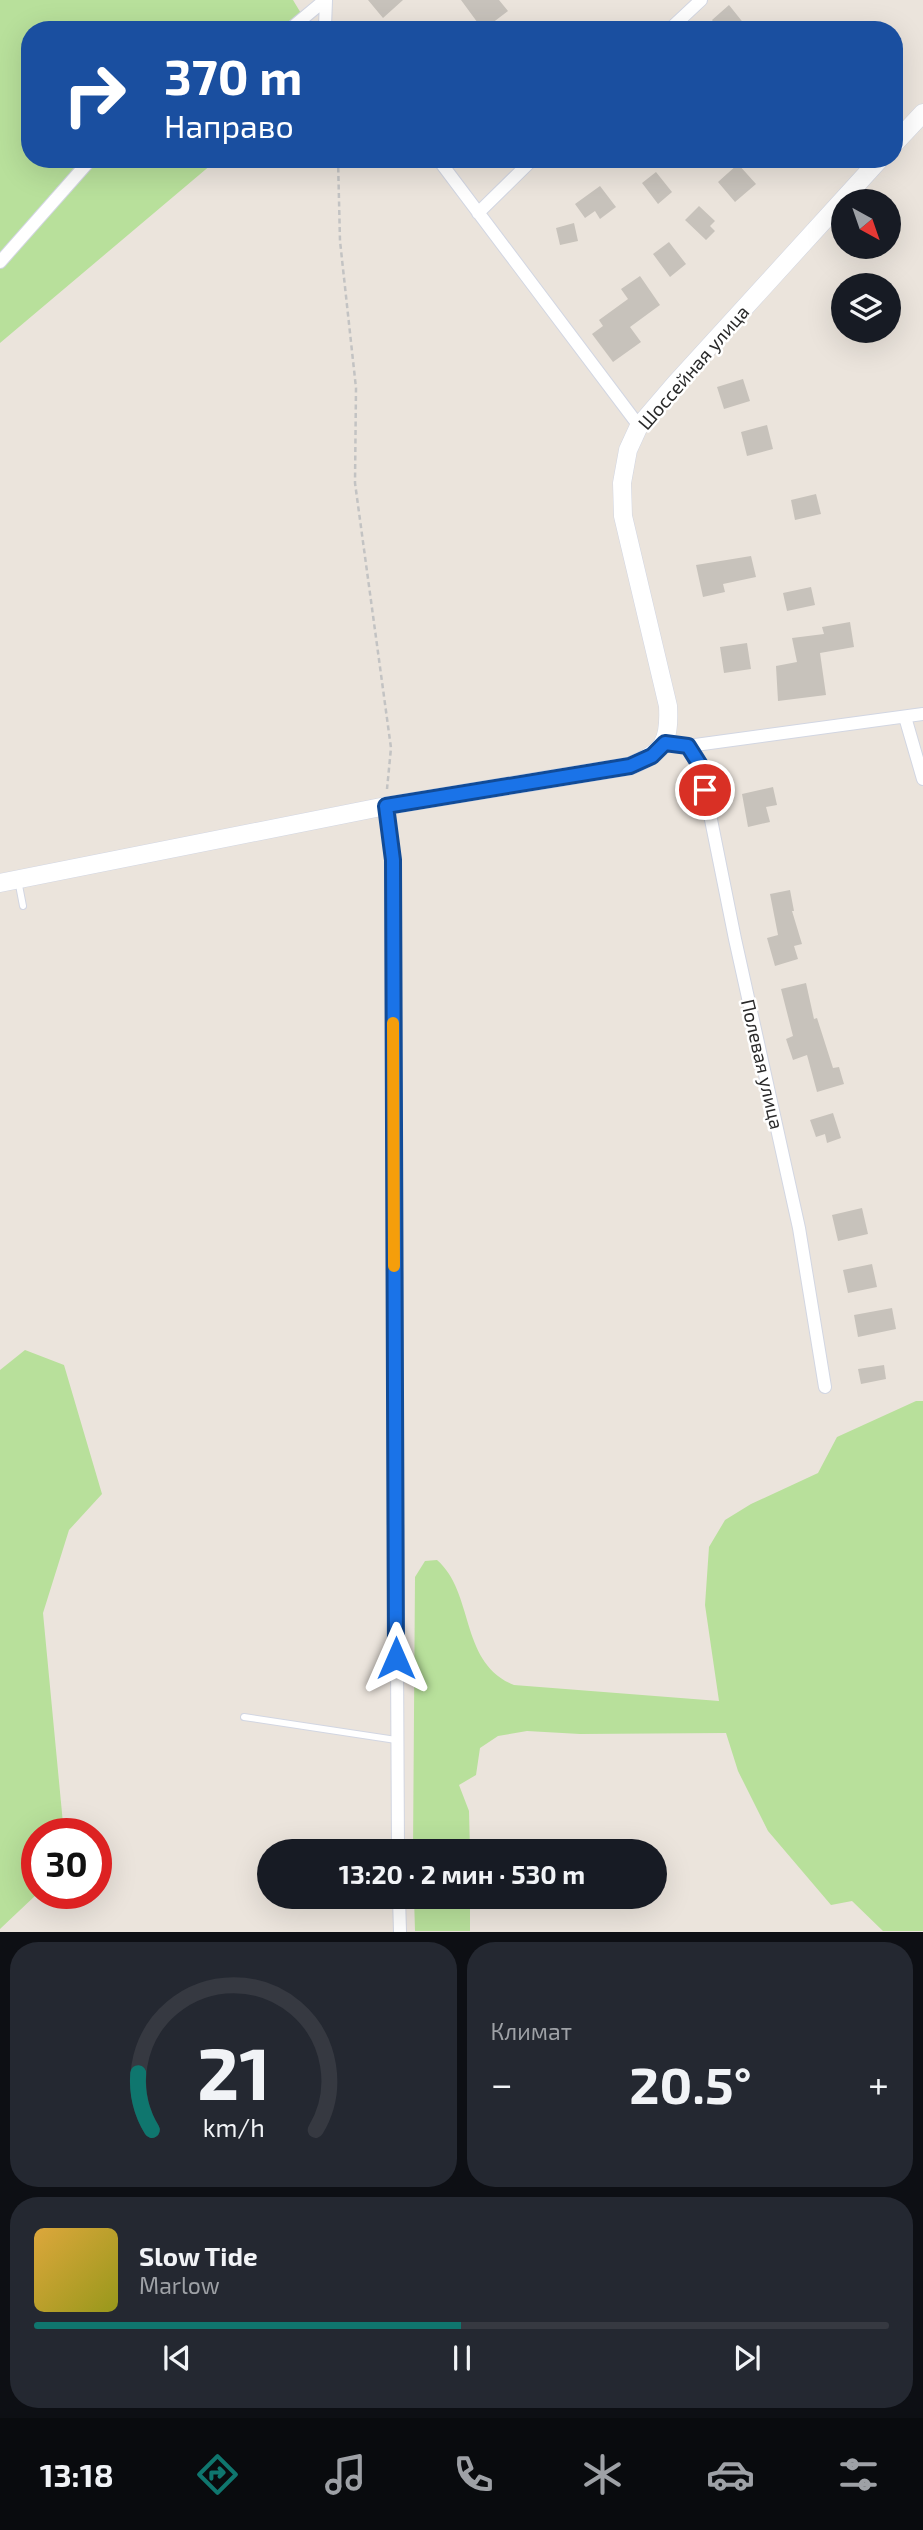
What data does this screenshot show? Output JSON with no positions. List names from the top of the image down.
{
  "streets": {
    "main road": ["Шоссейная улица"],
    "street": ["Полевая улица"]
  },
  "north": "bottom right",
  "page": {
    "turn": ["370 m", "Направо"],
    "limit": "30",
    "trip": "13:20 · 2 мин · 530 m",
    "tile": "Климат",
    "heat": ["−", "20.5°", "+"],
    "song": ["Slow Tide", "Marlow"],
    "tabs": "13:18",
    "gauge": ["21", "km/h"]
  }
}
